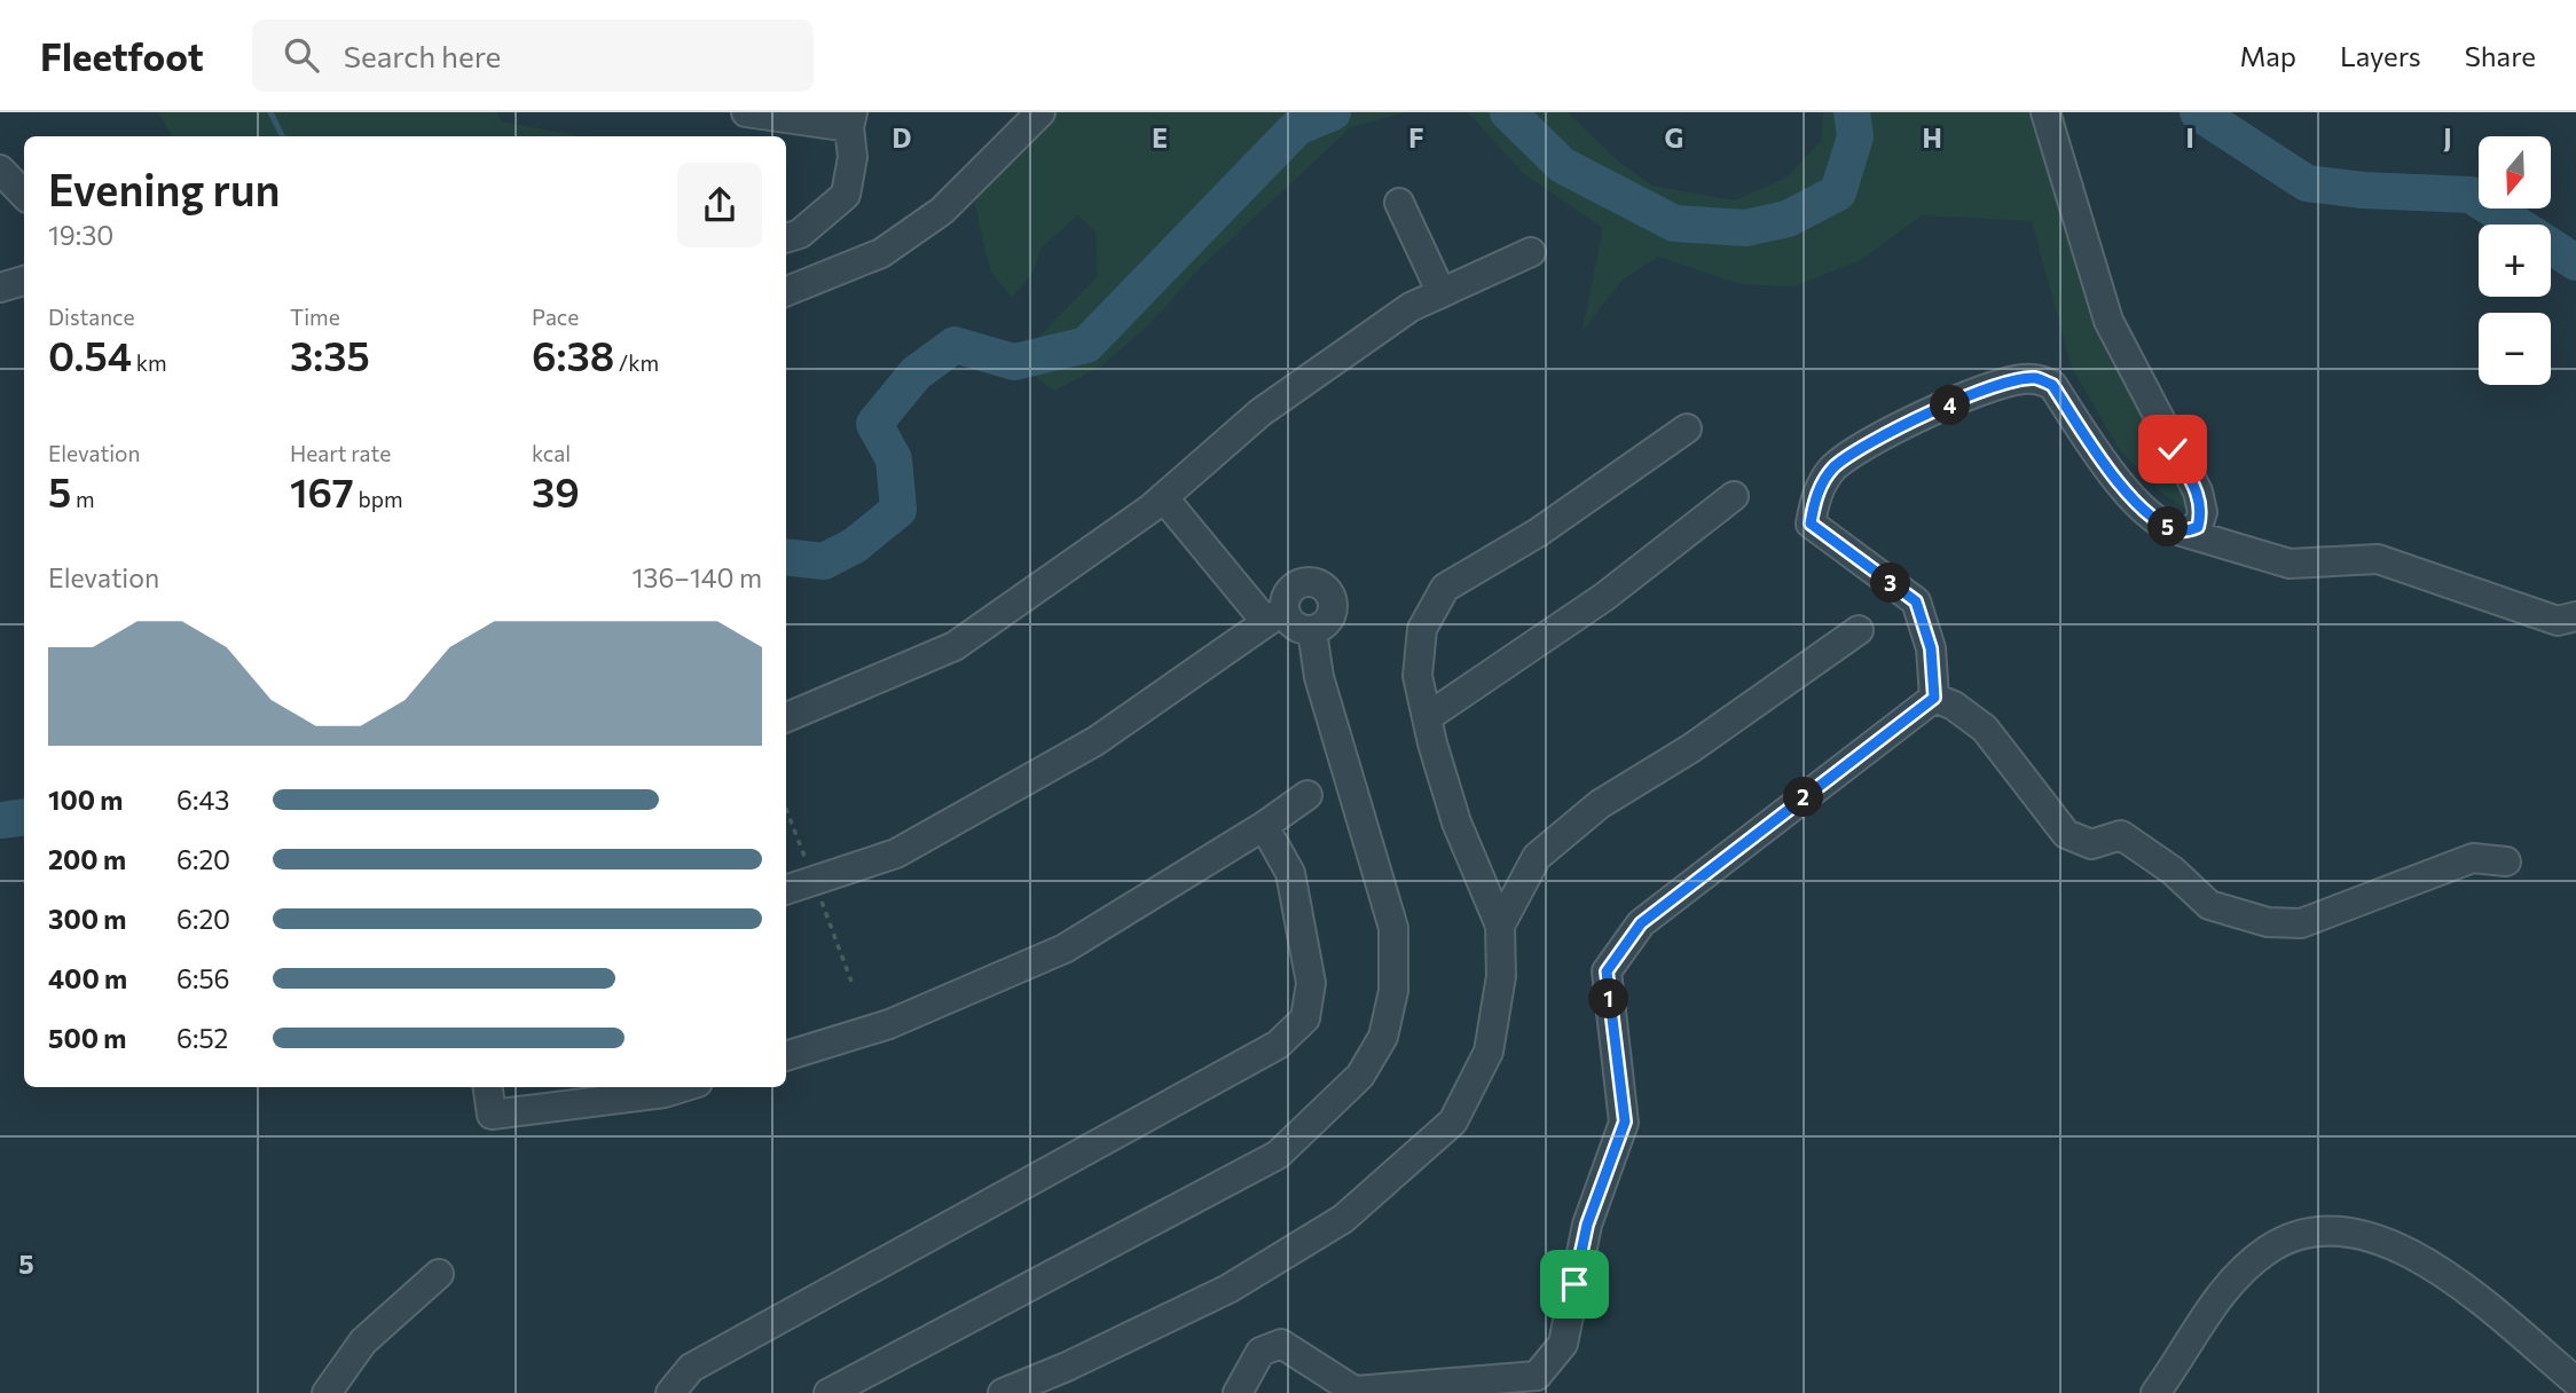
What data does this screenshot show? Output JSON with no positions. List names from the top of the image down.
{
  "north": "bottom",
  "page": {
    "header": "Fleetfoot",
    "search": "Search here",
    "nav": ["Map", "Layers", "Share"],
    "map_buttons": ["+", "−"],
    "heading": ["Evening run", "19:30"],
    "stats": [
      ["Distance", "0.54 km"],
      ["Time", "3:35"],
      ["Pace", "6:38 /km"],
      ["Elevation", "5 m"],
      ["Heart rate", "167 bpm"],
      ["kcal", "39"]
    ],
    "pins": [
      "4",
      "5",
      "3",
      "2",
      "1"
    ],
    "chart": ["Elevation", "136–140 m"],
    "list": [
      {
        "name": "100 m",
        "note": "6:43"
      },
      {
        "name": "200 m",
        "note": "6:20"
      },
      {
        "name": "300 m",
        "note": "6:20"
      },
      {
        "name": "400 m",
        "note": "6:56"
      },
      {
        "name": "500 m",
        "note": "6:52"
      }
    ]
  },
  "grid": {
    "columns": [
      "D",
      "E",
      "F",
      "G",
      "H",
      "I",
      "J"
    ],
    "rows": ["5"]
  }
}
